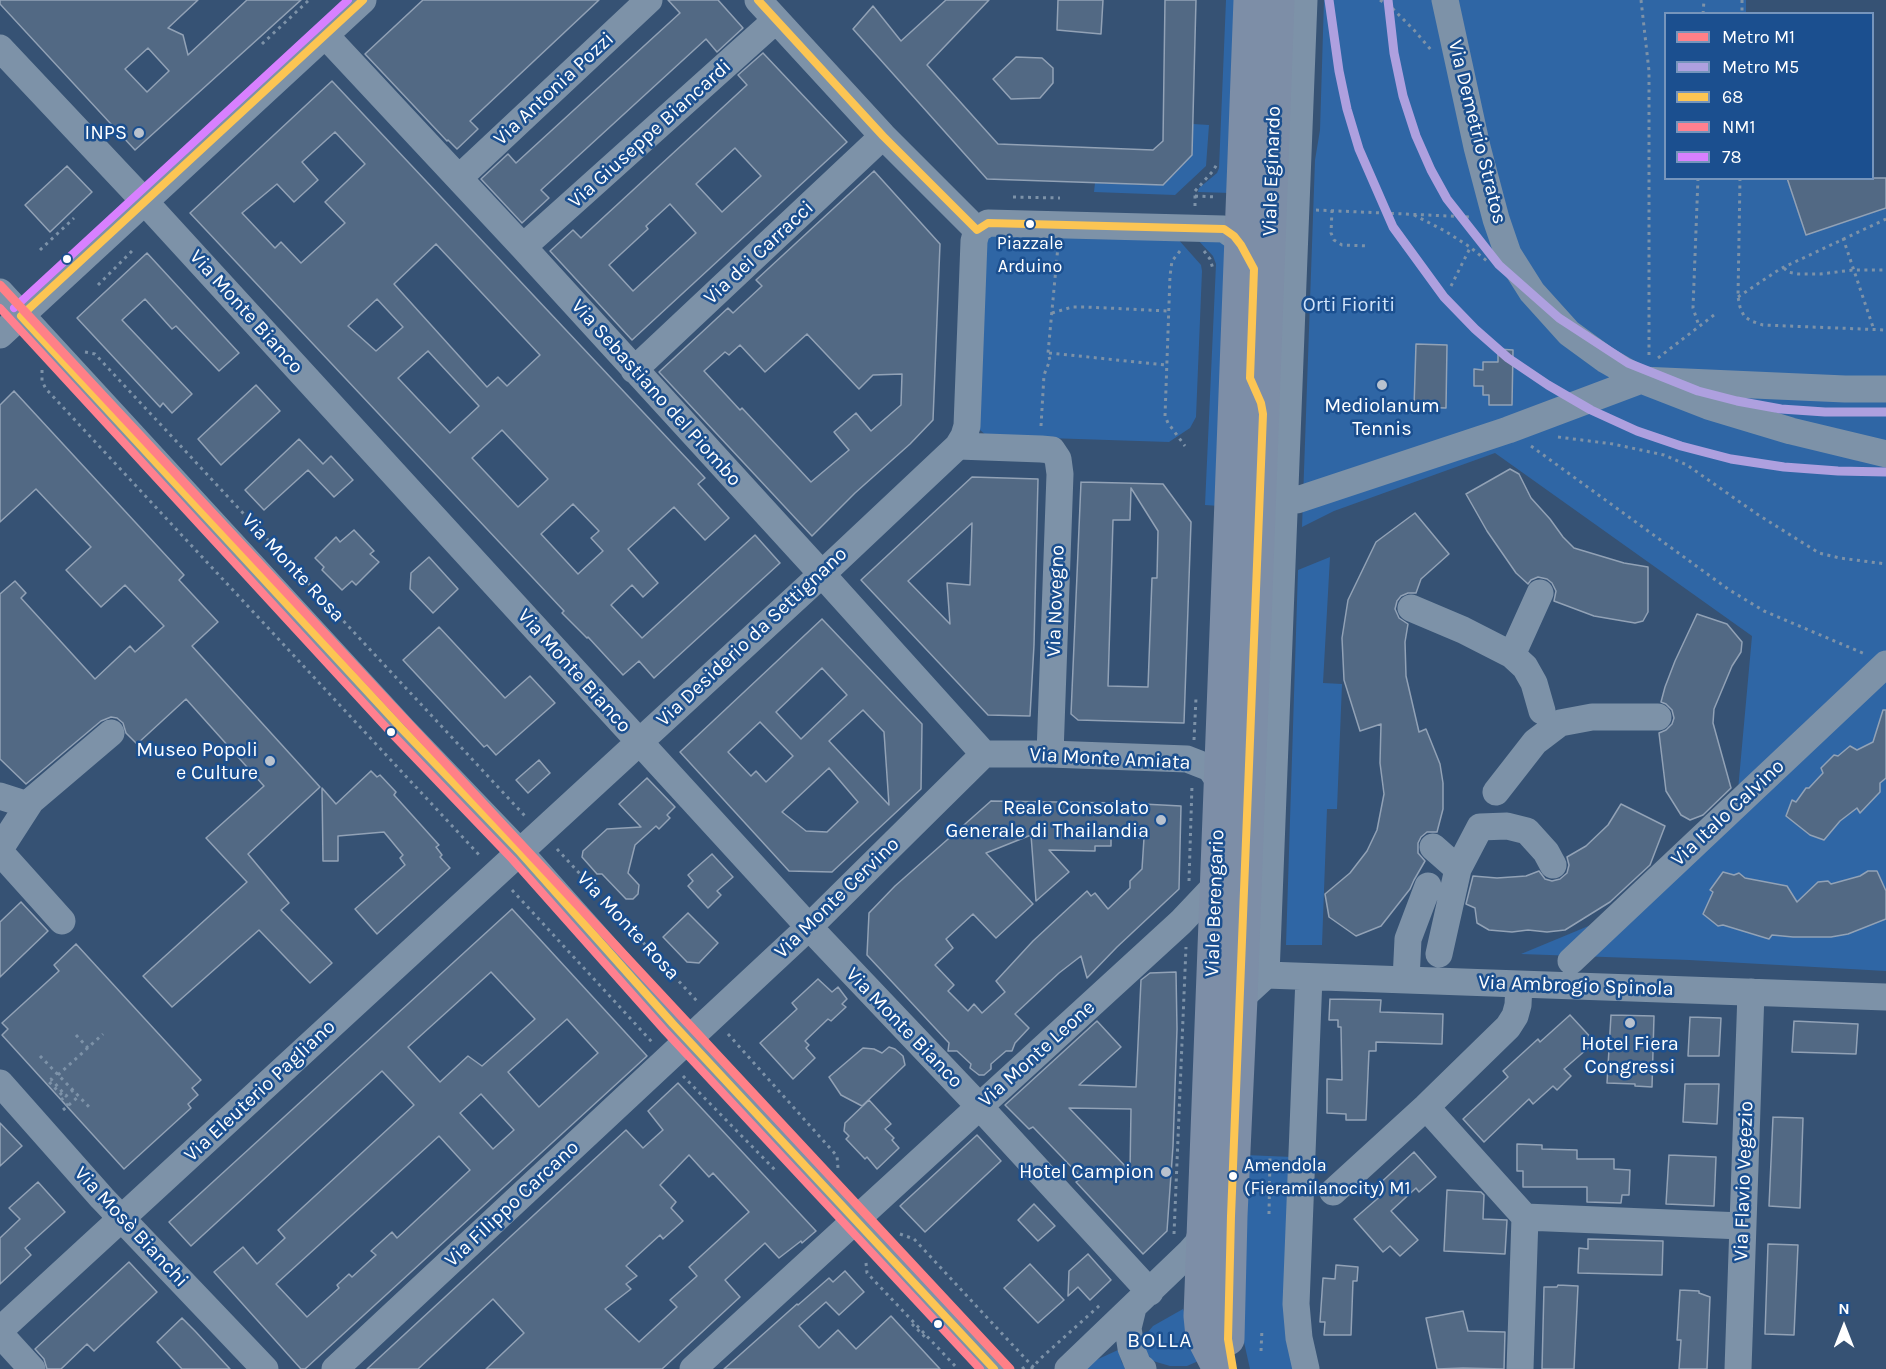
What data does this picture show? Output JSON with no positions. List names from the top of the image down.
{
  "streets": {
    "main road": ["Viale Eginardo", "Viale Berengario"],
    "street": [
      "Via Antonia Pozzi",
      "Via Demetrio Stratos",
      "Via Giuseppe Biancardi",
      "Via dei Carracci",
      "Via Monte Bianco",
      "Via Sebastiano del Piombo",
      "Via Monte Rosa",
      "Via Novegno",
      "Via Desiderio da Settignano",
      "Via Monte Amiata",
      "Via Italo Calvino",
      "Via Monte Cervino",
      "Via Ambrogio Spinola",
      "Via Monte Leone",
      "Via Eleuterio Pagliano",
      "Via Flavio Vegezio",
      "Via Filippo Carcano",
      "Via Mosè Bianchi"
    ]
  },
  "crossings": [
    ["Via Antonia Pozzi", "Via Sebastiano del Piombo"],
    ["Via Giuseppe Biancardi", "Via Sebastiano del Piombo"],
    ["Viale Eginardo", "Viale Berengario"],
    ["Viale Eginardo", "Via Ambrogio Spinola"],
    ["Via dei Carracci", "Via Sebastiano del Piombo"],
    ["Via Monte Bianco", "Via Desiderio da Settignano"],
    ["Via Monte Bianco", "Via Monte Cervino"],
    ["Via Monte Bianco", "Via Monte Leone"],
    ["Via Sebastiano del Piombo", "Via Desiderio da Settignano"],
    ["Via Sebastiano del Piombo", "Via Monte Amiata"],
    ["Via Sebastiano del Piombo", "Via Monte Cervino"],
    ["Via Monte Rosa", "Via Desiderio da Settignano"],
    ["Via Monte Rosa", "Via Monte Cervino"],
    ["Via Monte Rosa", "Via Monte Leone"],
    ["Via Monte Rosa", "Via Eleuterio Pagliano"],
    ["Via Monte Rosa", "Via Filippo Carcano"],
    ["Via Novegno", "Via Monte Amiata"],
    ["Via Desiderio da Settignano", "Via Eleuterio Pagliano"],
    ["Via Monte Amiata", "Via Monte Cervino"],
    ["Via Monte Amiata", "Viale Berengario"],
    ["Via Monte Cervino", "Via Filippo Carcano"],
    ["Viale Berengario", "Via Ambrogio Spinola"],
    ["Viale Berengario", "Via Monte Leone"],
    ["Via Ambrogio Spinola", "Via Flavio Vegezio"],
    ["Via Eleuterio Pagliano", "Via Mosè Bianchi"]
  ],
  "districts": ["BOLLA"],
  "parks": ["Orti Fioriti"],
  "places": [
    "INPS",
    "Piazzale Arduino",
    "Mediolanum Tennis",
    "Museo Popoli e Culture",
    "Reale Consolato Generale di Thailandia",
    "Hotel Fiera Congressi",
    "Hotel Campion",
    "Amendola (Fieramilanocity) M1"
  ],
  "lines": [
    "metro line M5",
    "transit line 68",
    "transit line 78",
    "metro line M1",
    "transit line NM1"
  ],
  "legend": [
    "Metro M1",
    "Metro M5",
    "68",
    "NM1",
    "78"
  ],
  "north": "top"
}
